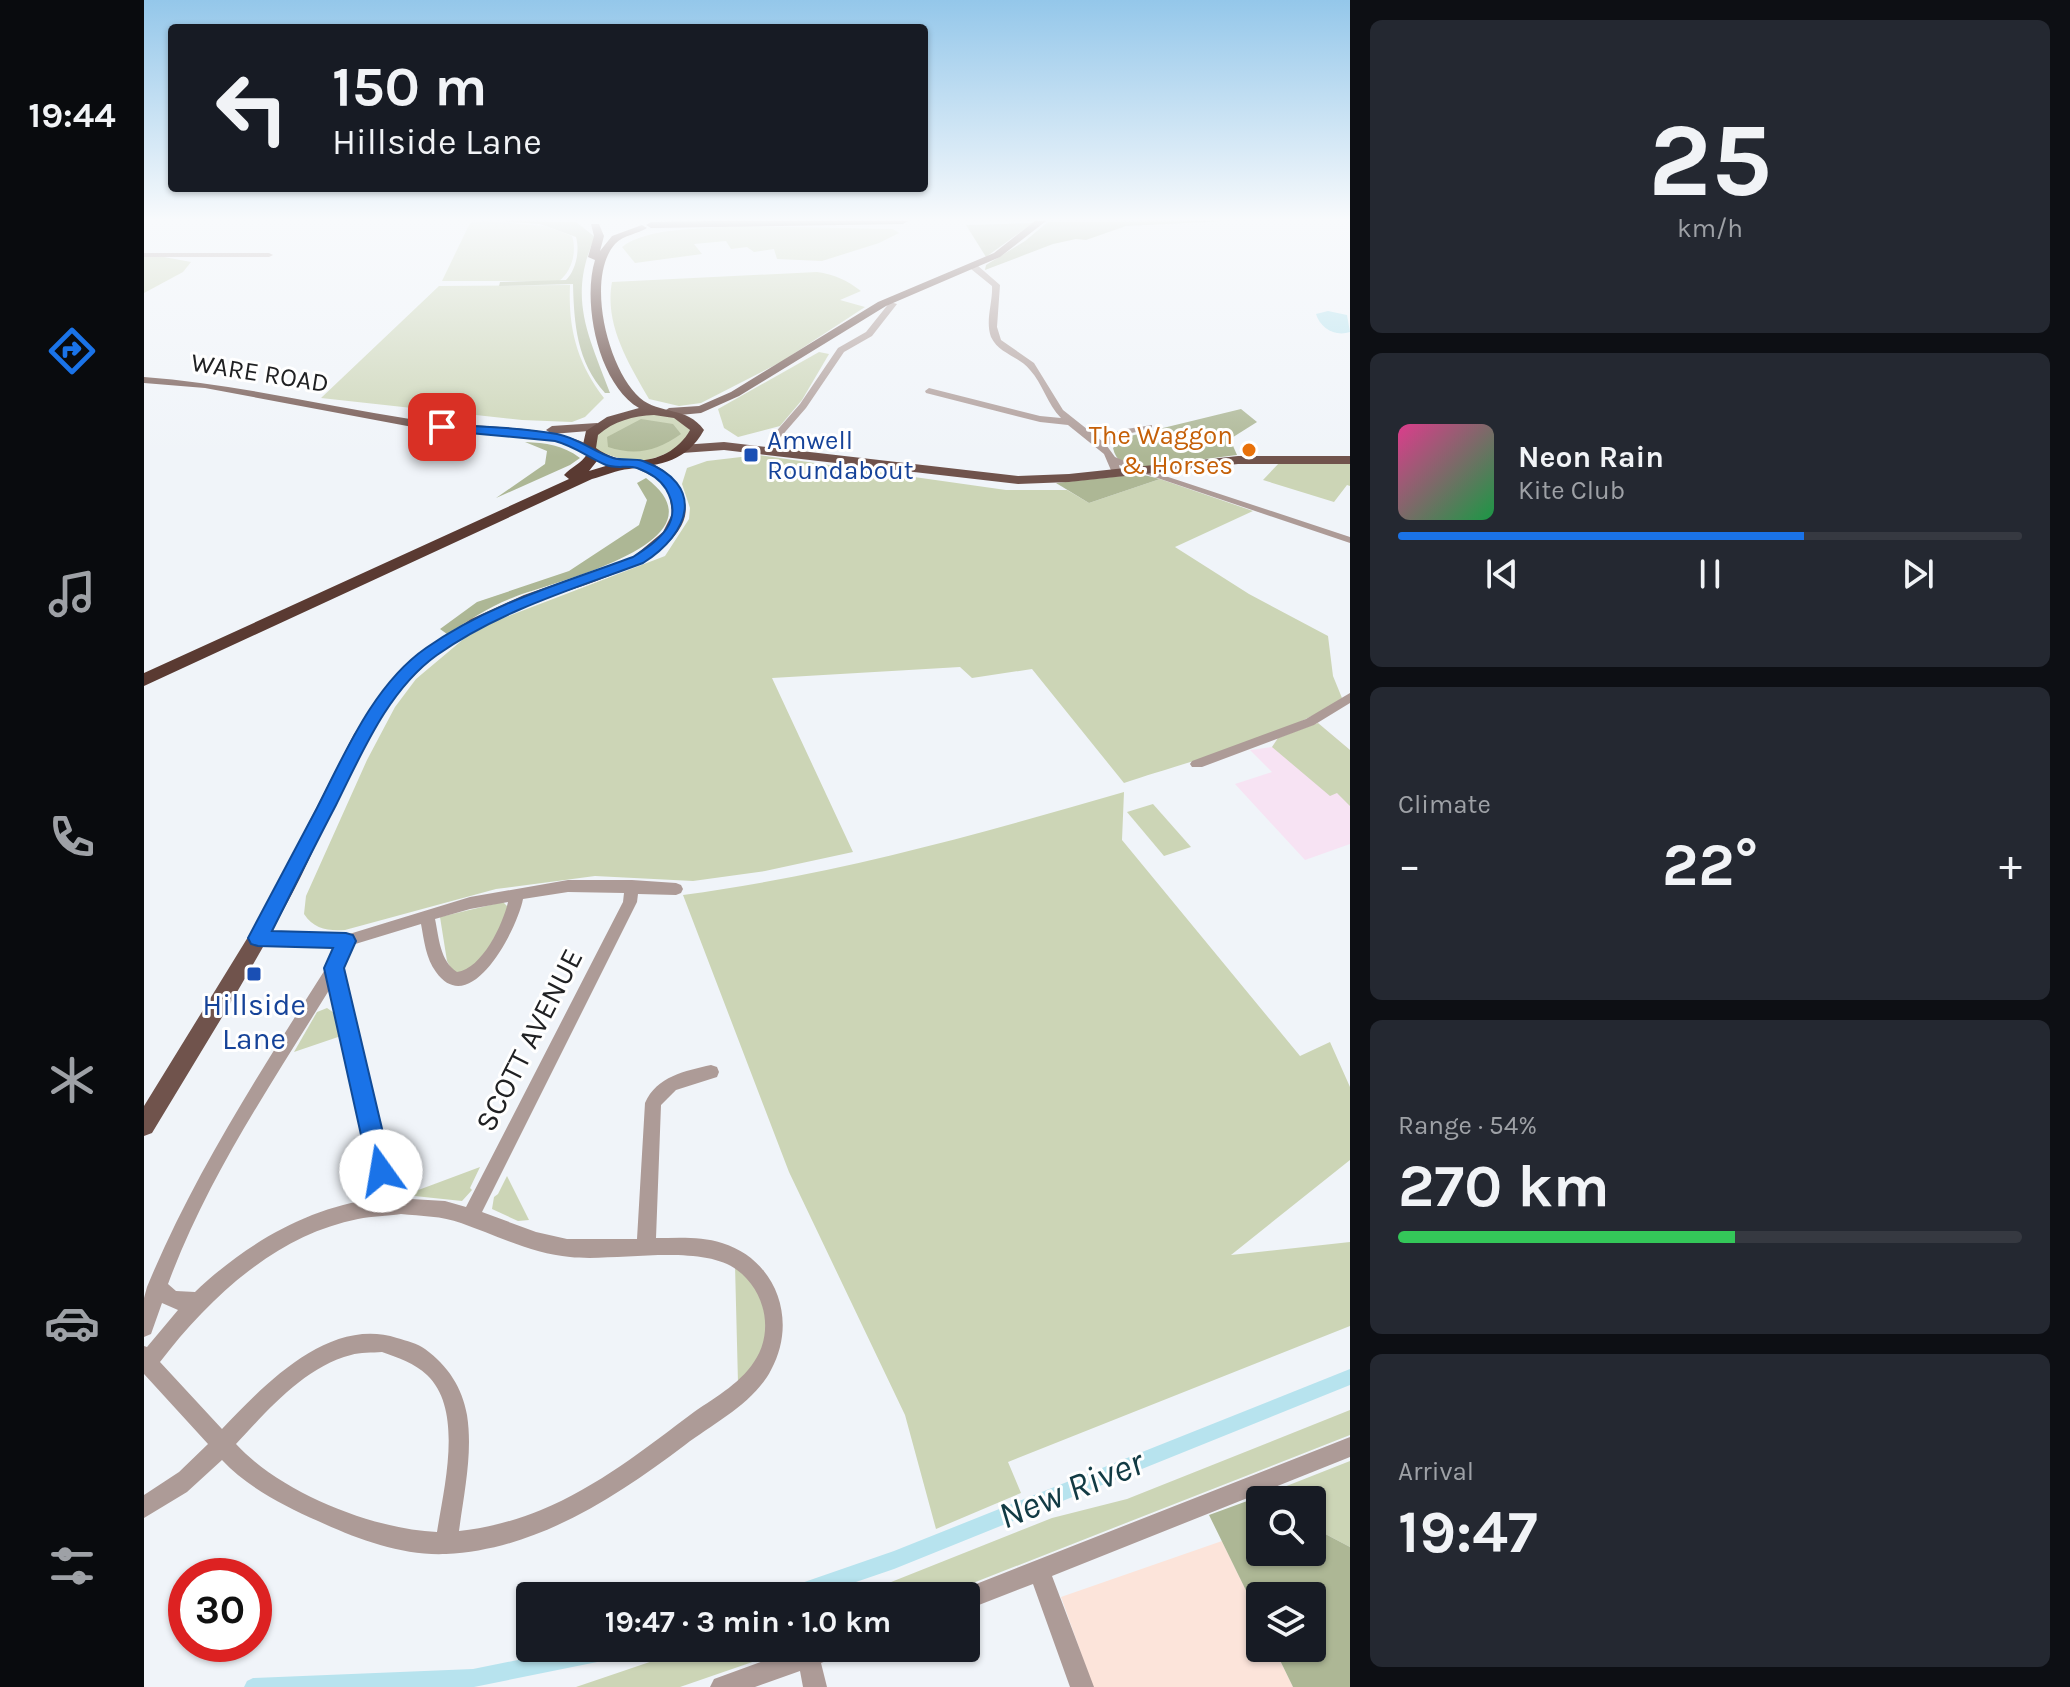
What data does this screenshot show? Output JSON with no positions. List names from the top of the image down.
{
  "streets": {
    "main road": ["WARE ROAD"],
    "street": ["SCOTT AVENUE"]
  },
  "water": ["New River"],
  "places": {
    "other": ["The Waggon & Horses"],
    "transit": ["Amwell Roundabout", "Hillside Lane"]
  },
  "page": {
    "tabs": "19:44",
    "tile": [
      ["25", "km/h"],
      "Climate",
      ["Range · 54%", "270 km"],
      ["Arrival", "19:47"]
    ],
    "turn": ["150 m", "Hillside Lane"],
    "song": ["Neon Rain", "Kite Club"],
    "heat": ["−", "22°", "+"],
    "limit": "30",
    "trip": "19:47 · 3 min · 1.0 km"
  }
}
